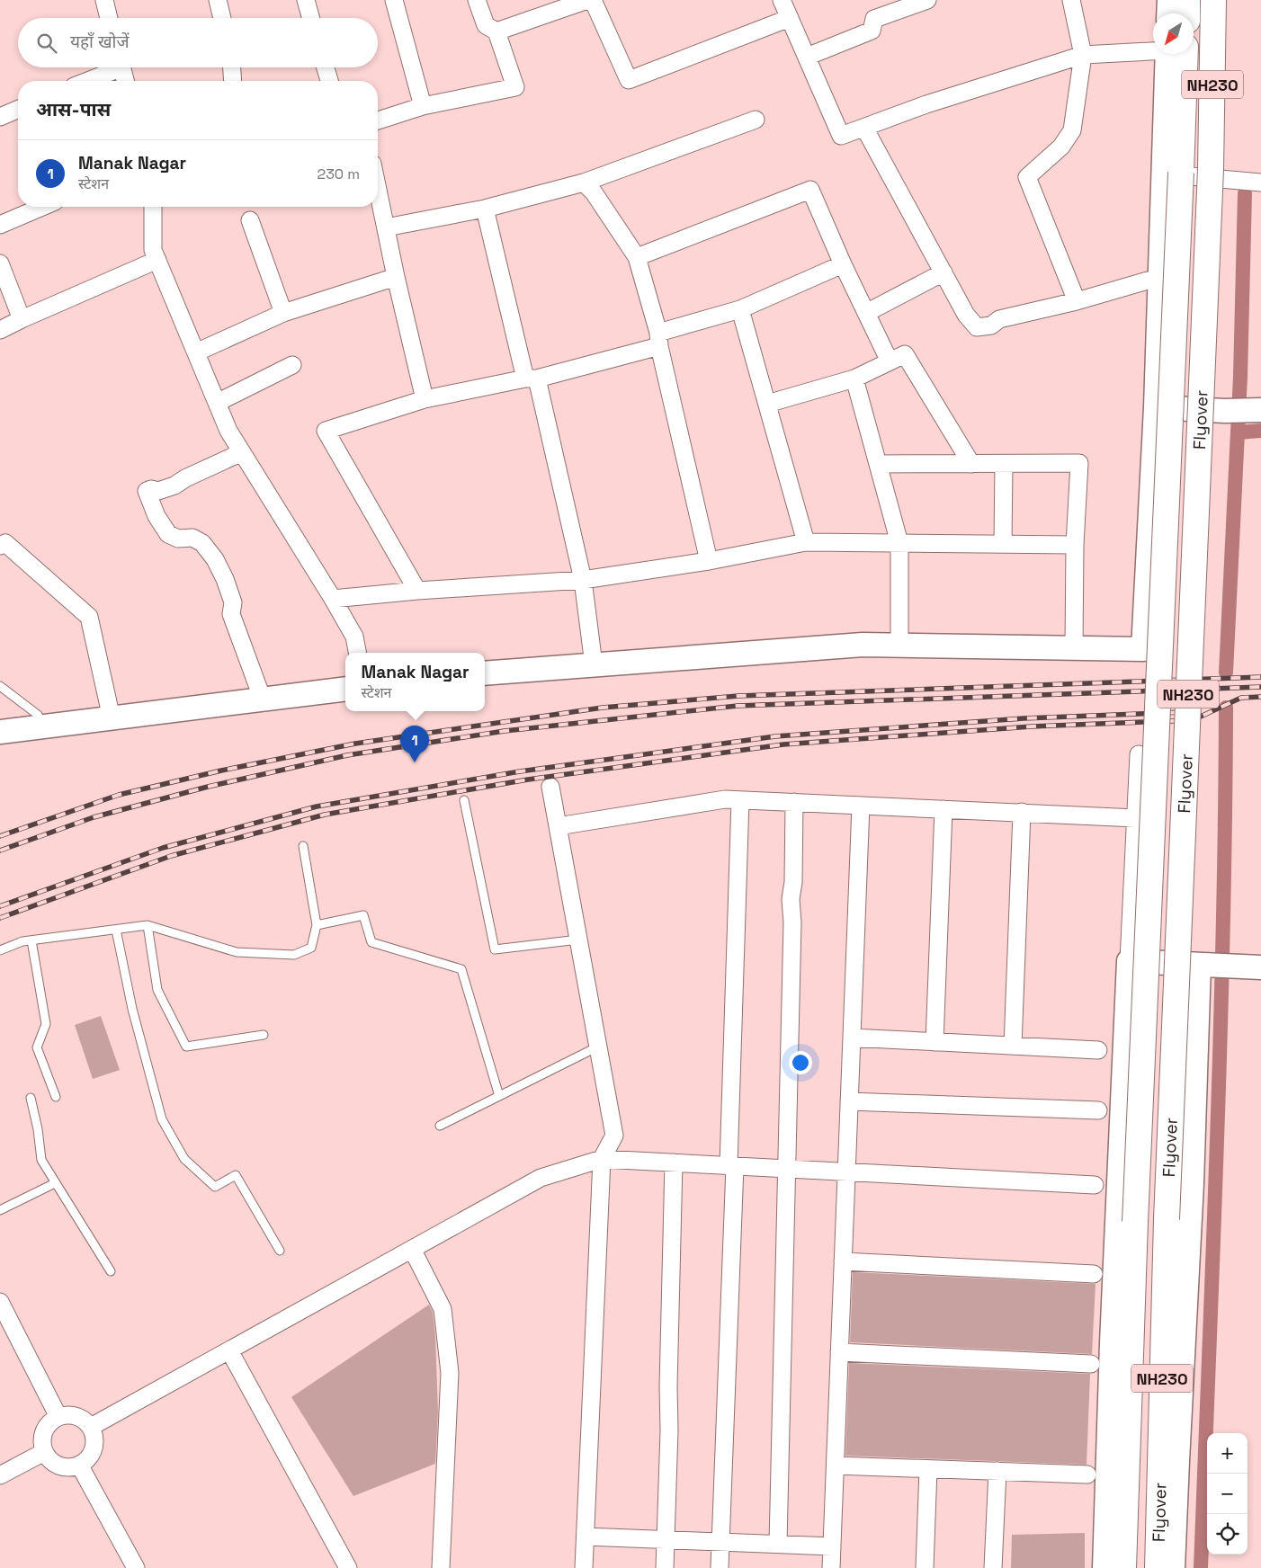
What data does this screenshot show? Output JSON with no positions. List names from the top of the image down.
{
  "streets": {
    "highway": ["NH230", "Flyover"]
  },
  "north": "bottom left",
  "page": {
    "search": "यहाँ खोजें",
    "heading": "आस-पास",
    "list": [
      {
        "mark": "1",
        "name": "Manak Nagar",
        "note": "स्टेशन",
        "value": "230 m"
      }
    ],
    "popup": ["Manak Nagar", "स्टेशन"],
    "pins": "1",
    "map_buttons": ["+", "−"]
  }
}
